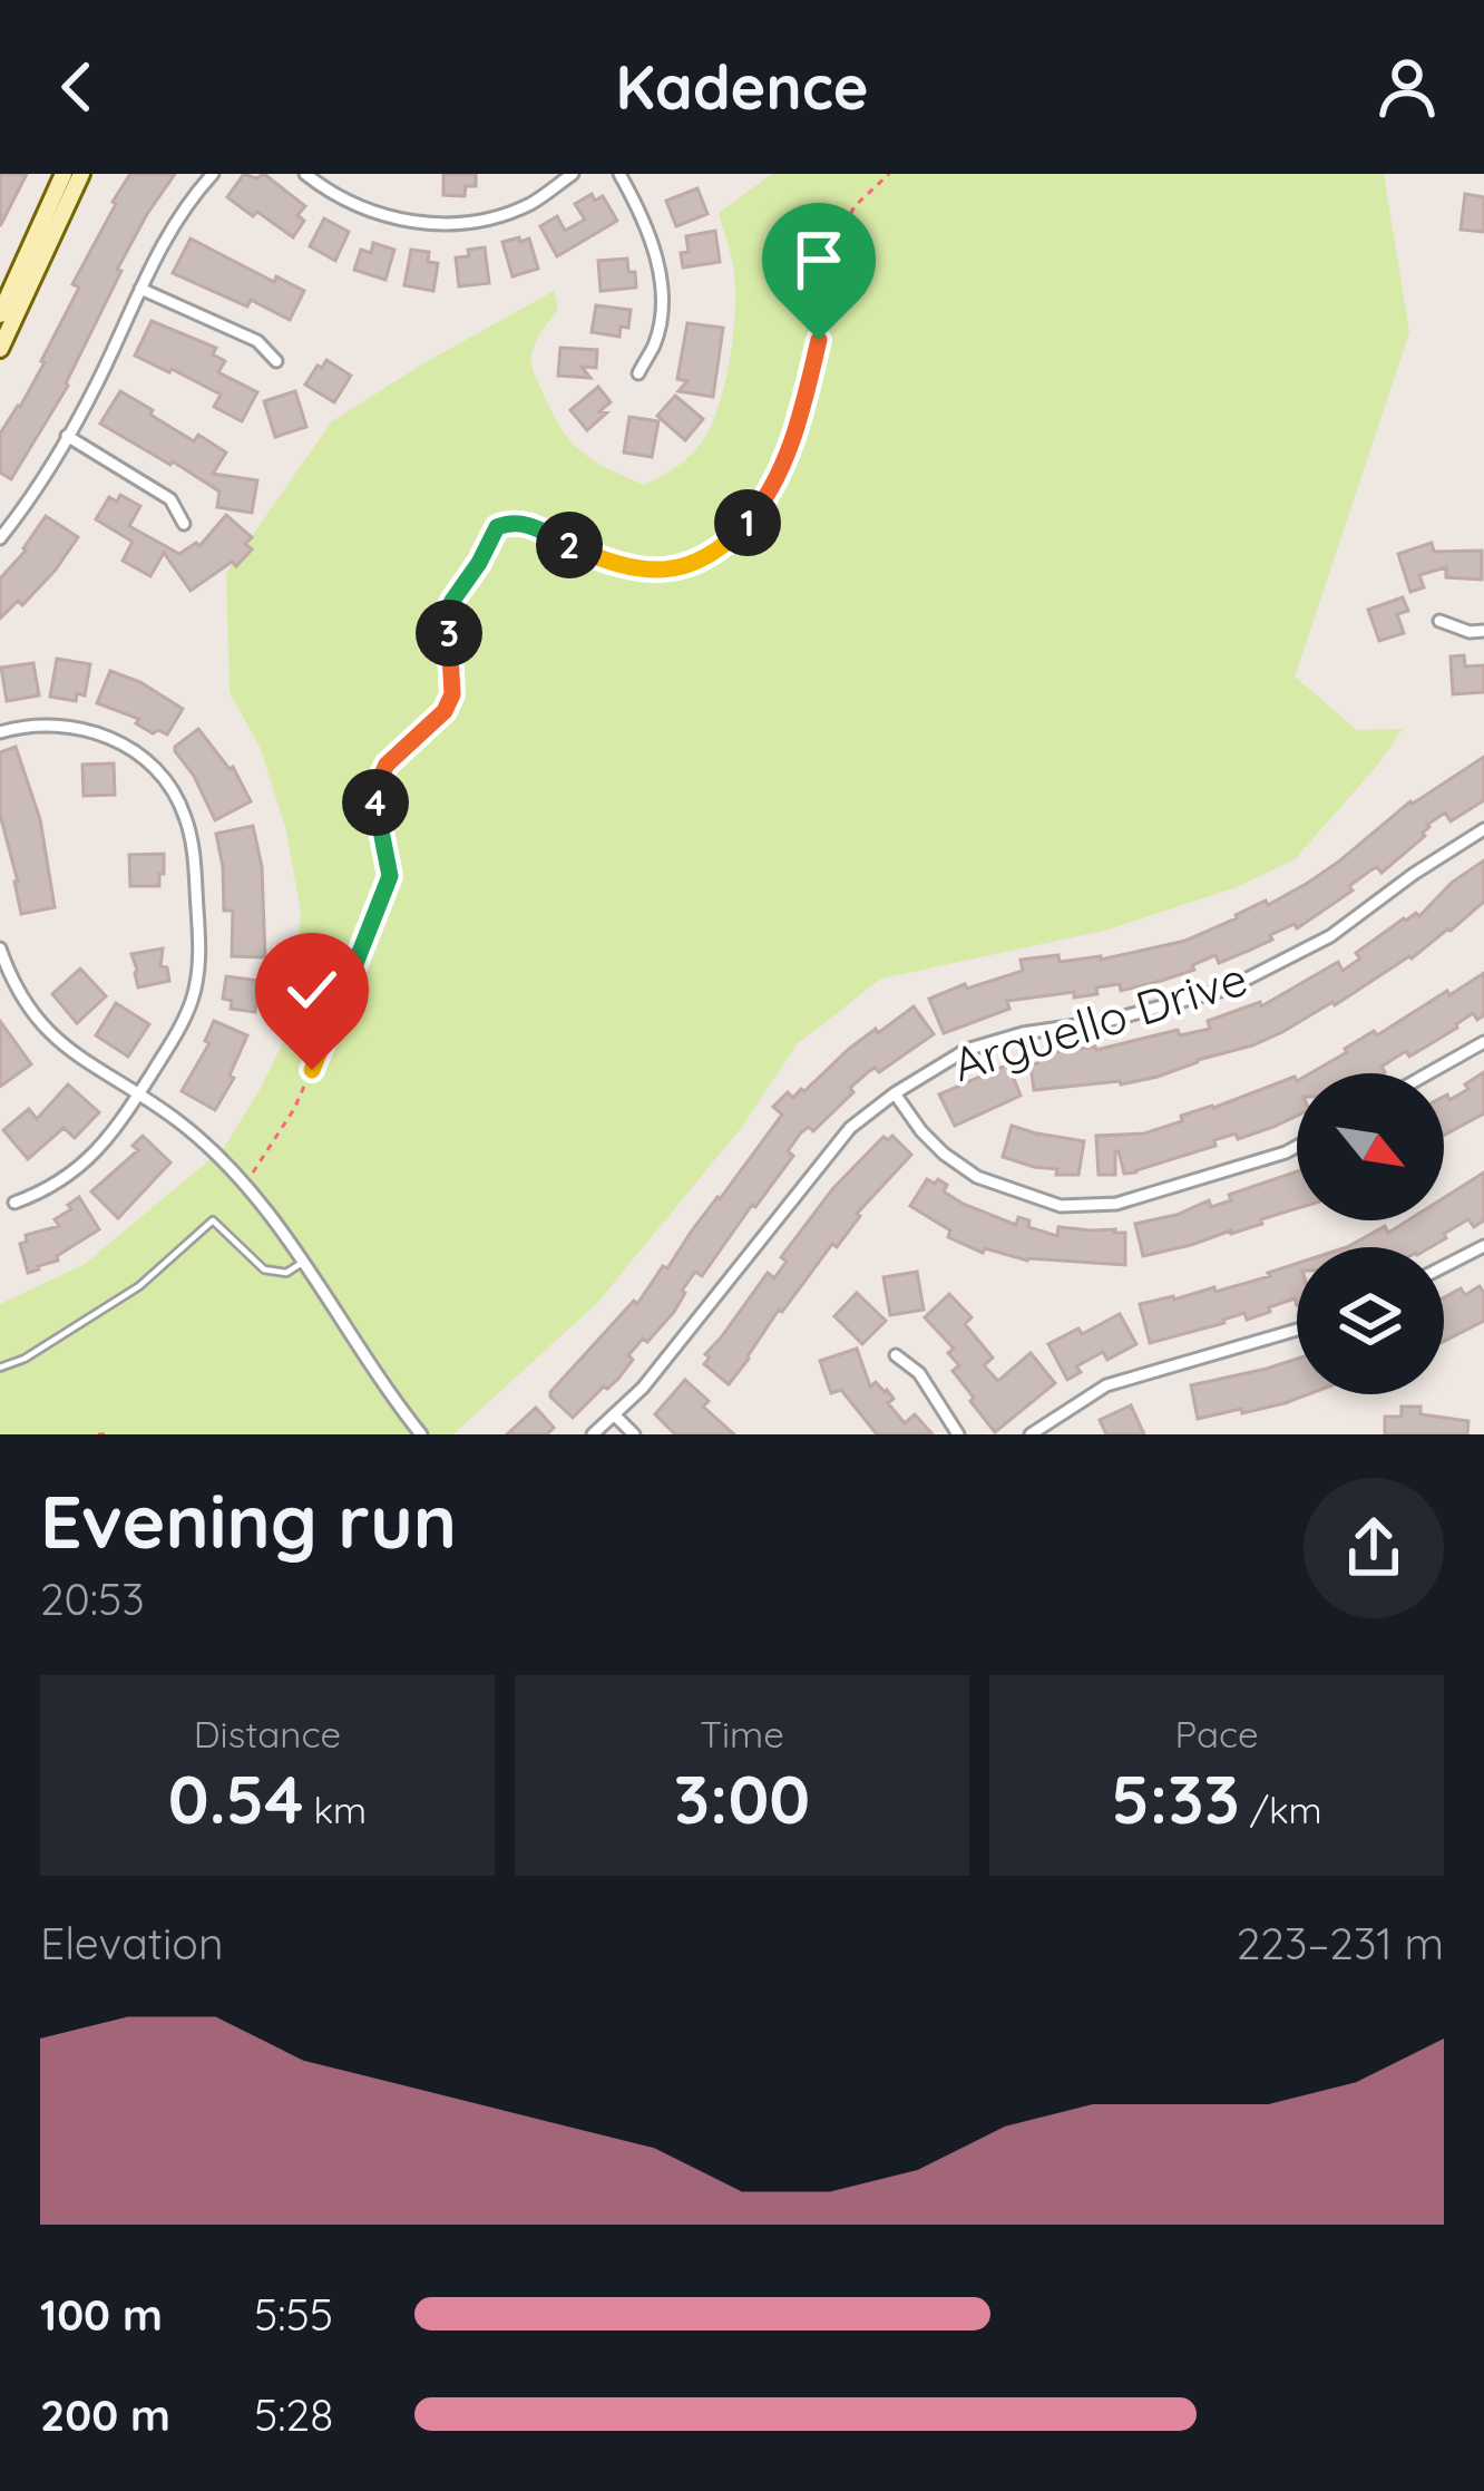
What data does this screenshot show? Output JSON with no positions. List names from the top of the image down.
{
  "streets": {
    "street": ["Arguello Drive"]
  },
  "north": "bottom right",
  "page": {
    "header": "Kadence",
    "pins": [
      "1",
      "2",
      "3",
      "4"
    ],
    "heading": ["Evening run", "20:53"],
    "stats": [
      ["Distance", "0.54 km"],
      ["Time", "3:00"],
      ["Pace", "5:33 /km"]
    ],
    "chart": ["Elevation", "223–231 m"],
    "list": [
      {
        "name": "100 m",
        "note": "5:55"
      },
      {
        "name": "200 m",
        "note": "5:28"
      }
    ]
  }
}
